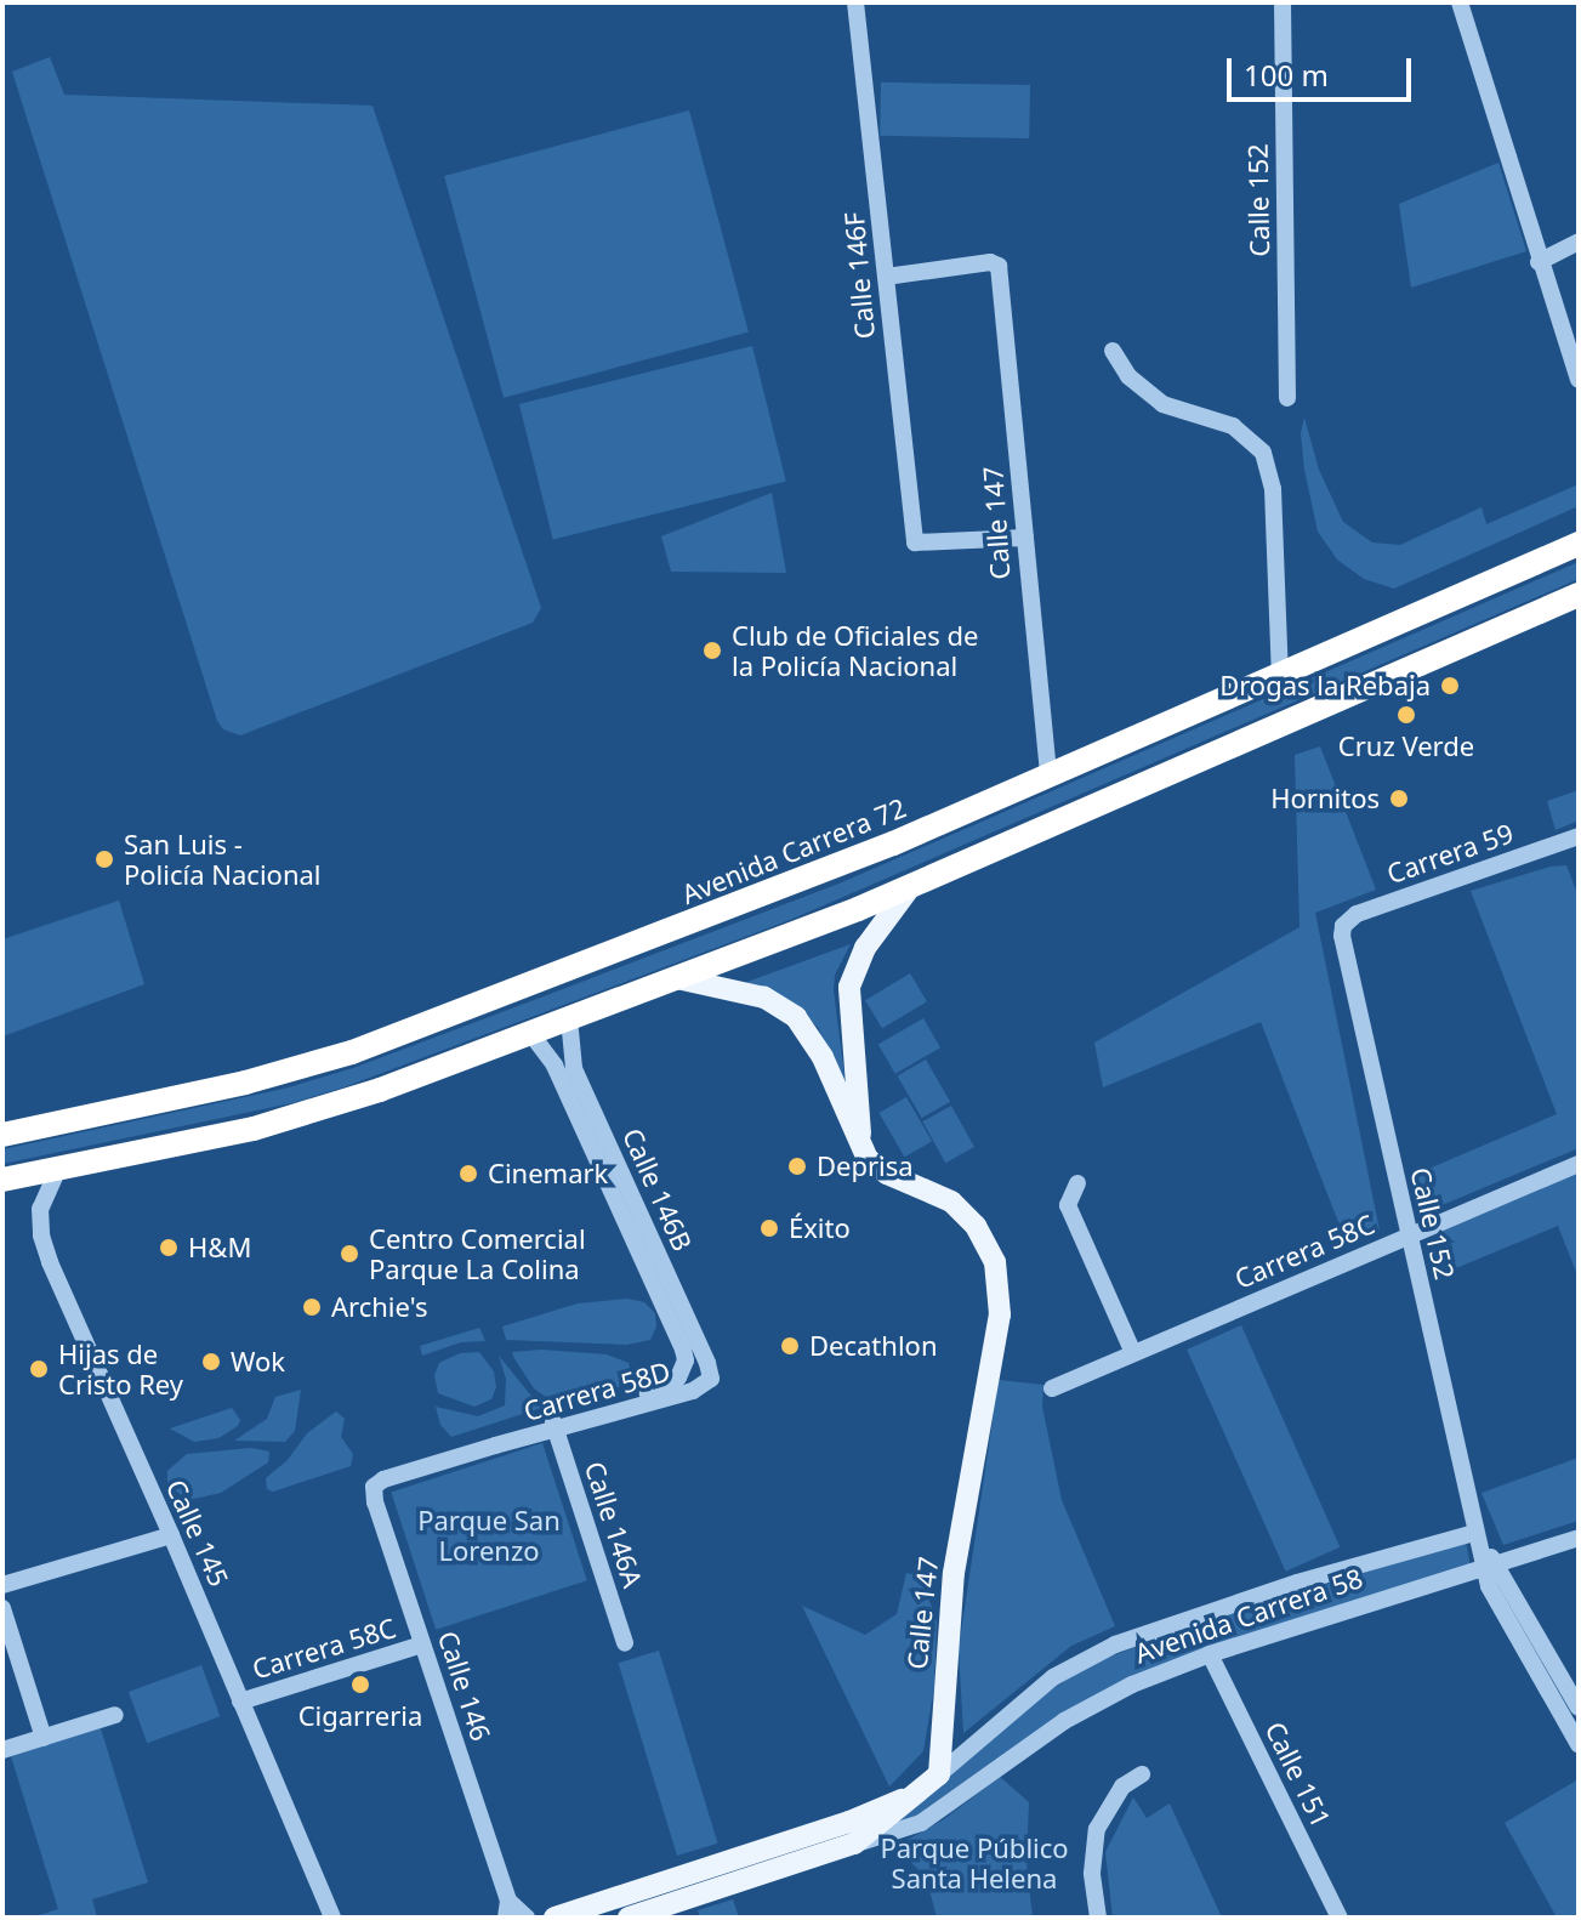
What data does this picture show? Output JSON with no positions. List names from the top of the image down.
{
  "streets": {
    "highway": ["Avenida Carrera 72"],
    "main road": ["Calle 147", "Avenida Carrera 58"],
    "street": [
      "Calle 152",
      "Calle 146F",
      "Carrera 59",
      "Calle 146B",
      "Carrera 58C",
      "Carrera 58D",
      "Calle 146A",
      "Calle 145",
      "Calle 146",
      "Calle 151"
    ]
  },
  "crossings": [
    ["Calle 152", "Carrera 59"],
    ["Calle 152", "Carrera 58C"],
    ["Calle 152", "Avenida Carrera 58"],
    ["Calle 146F", "Calle 147"],
    ["Calle 147", "Avenida Carrera 72"],
    ["Calle 147", "Avenida Carrera 58"],
    ["Calle 146B", "Carrera 58D"],
    ["Carrera 58C", "Calle 145"],
    ["Carrera 58C", "Calle 146"],
    ["Carrera 58D", "Calle 146A"],
    ["Carrera 58D", "Calle 146"],
    ["Avenida Carrera 58", "Calle 151"]
  ],
  "parks": ["Parque San Lorenzo", "Parque Público Santa Helena"],
  "places": [
    "Club de Oficiales de la Policía Nacional",
    "Drogas la Rebaja",
    "Cruz Verde",
    "Hornitos",
    "San Luis - Policía Nacional",
    "Deprisa",
    "Cinemark",
    "Éxito",
    "H&M",
    "Centro Comercial Parque La Colina",
    "Archie's",
    "Decathlon",
    "Wok",
    "Hijas de Cristo Rey",
    "Cigarreria"
  ],
  "scale_bar": "100 m"
}
